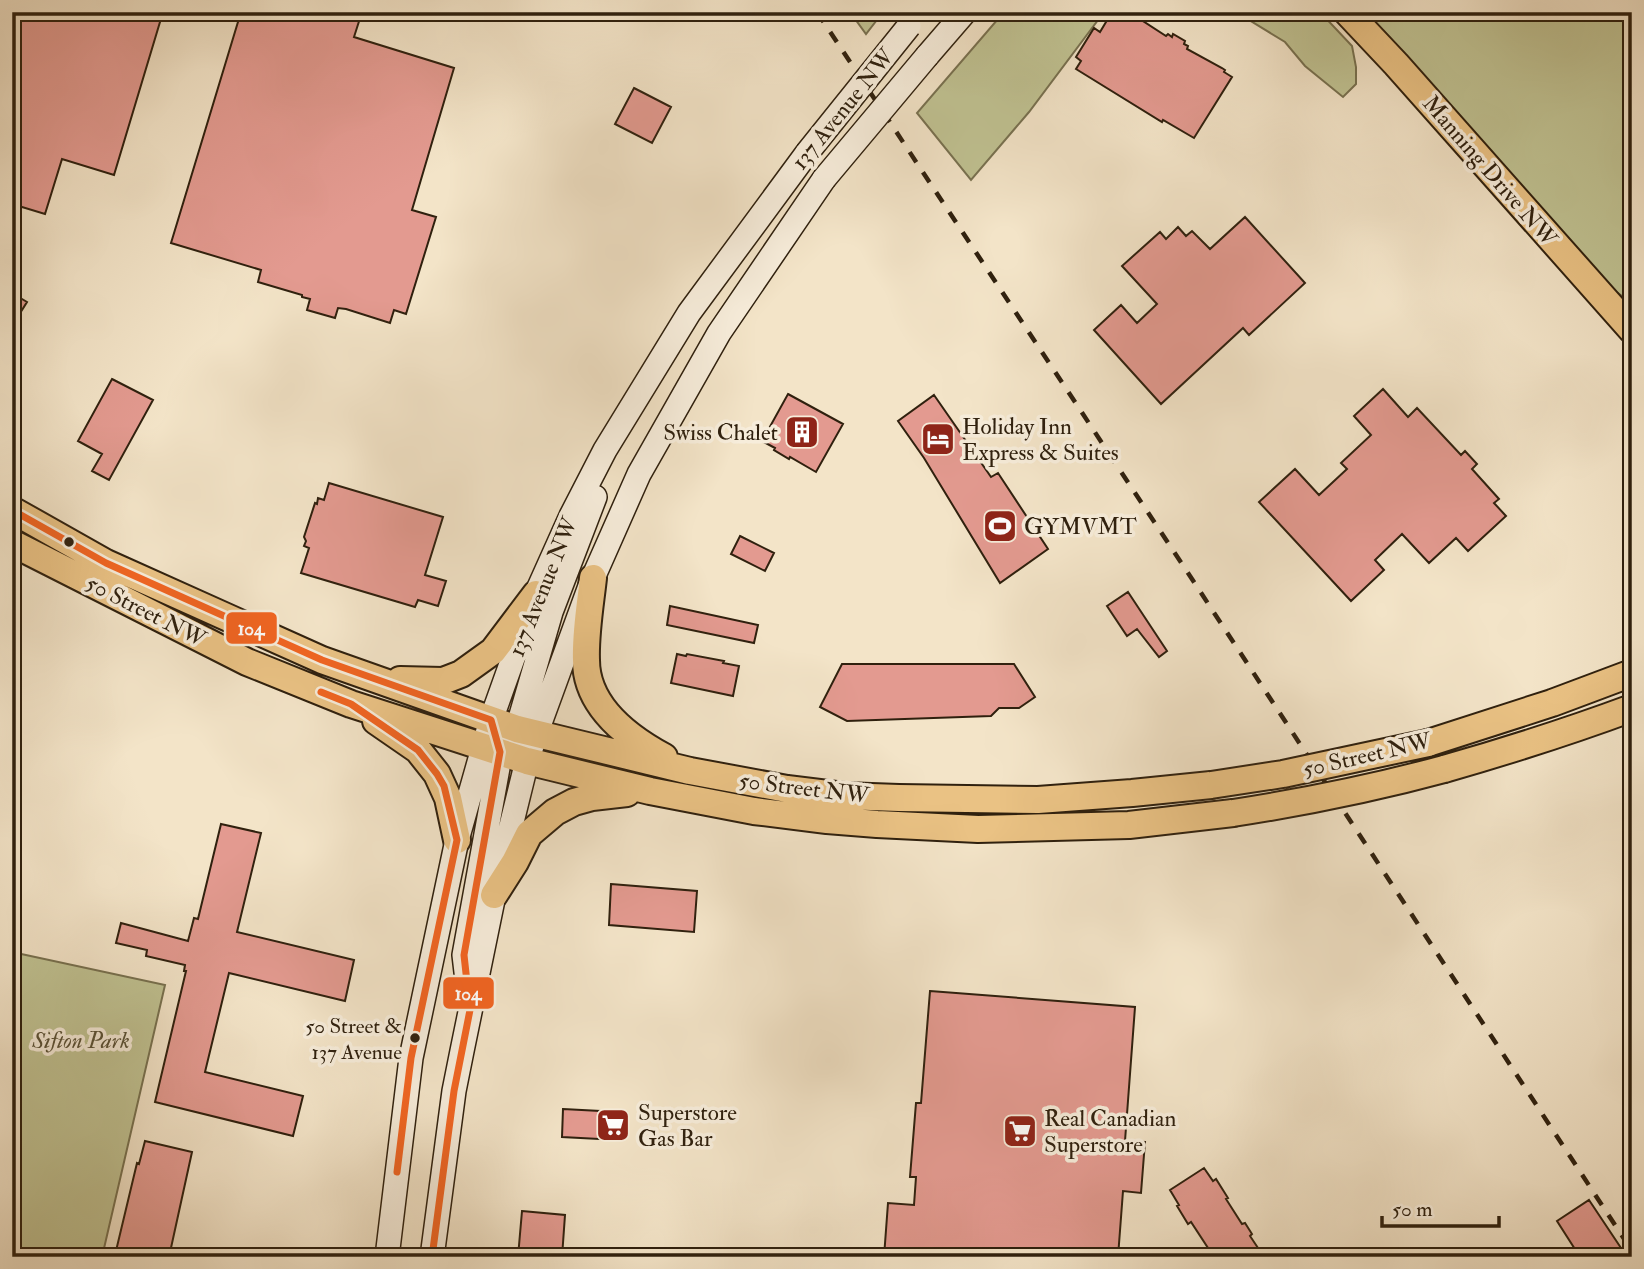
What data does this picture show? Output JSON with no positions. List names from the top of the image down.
{
  "streets": {
    "main road": ["137 Avenue NW", "Manning Drive NW", "50 Street NW"]
  },
  "crossings": [
    ["137 Avenue NW", "50 Street NW"]
  ],
  "parks": ["Sifton Park"],
  "places": {
    "building": ["Swiss Chalet"],
    "hotel": ["Holiday Inn Express & Suites"],
    "sports": ["GYMVMT"],
    "other": ["50 Street & 137 Avenue"],
    "supermarket": ["Superstore Gas Bar", "Real Canadian Superstore"]
  },
  "lines": ["transit line 104"],
  "scale_bar": "50 m"
}
